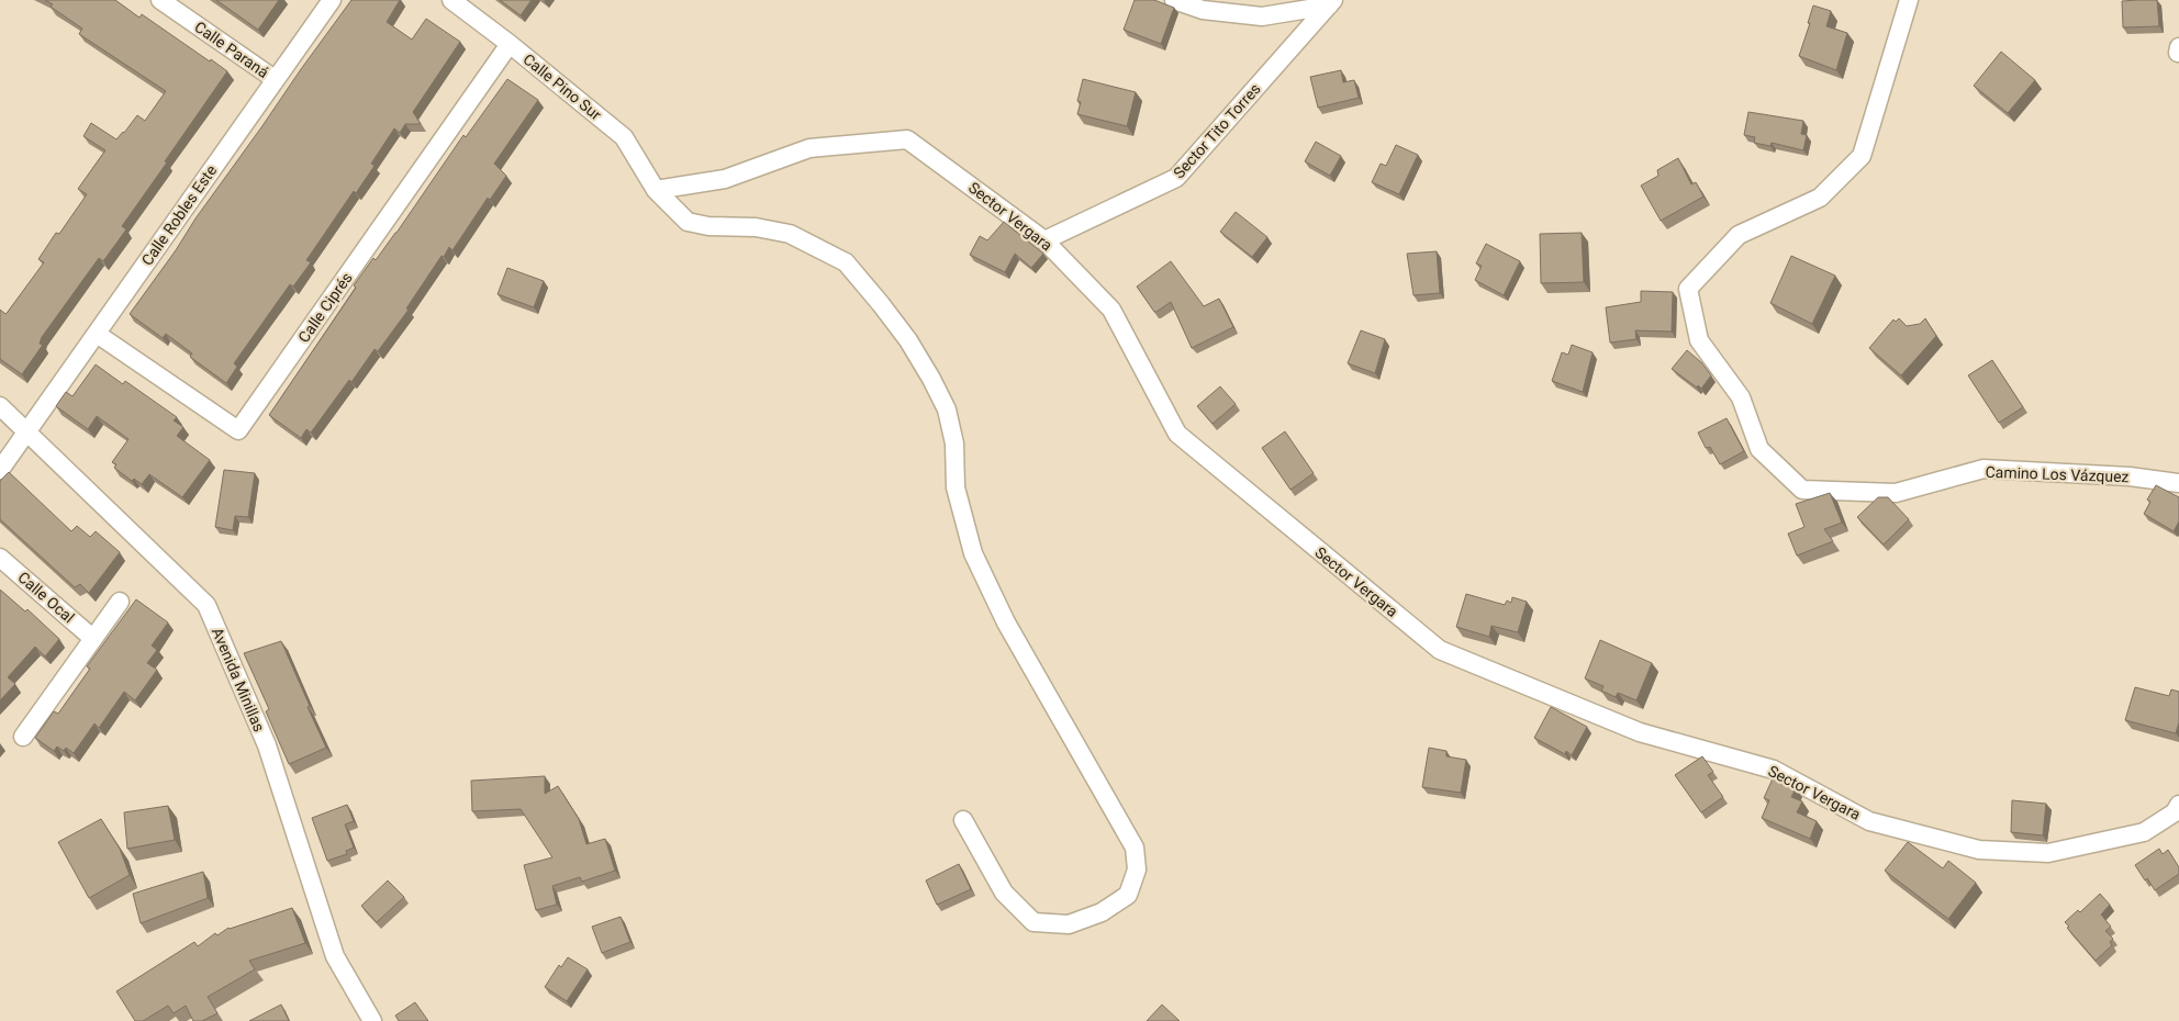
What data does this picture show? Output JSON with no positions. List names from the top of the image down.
{
  "streets": {
    "street": [
      "Calle Paraná",
      "Calle Pino Sur",
      "Sector Tito Torres",
      "Calle Robles Este",
      "Sector Vergara",
      "Calle Ciprés",
      "Camino Los Vázquez",
      "Calle Ocal",
      "Avenida Minillas"
    ]
  },
  "crossings": [
    ["Calle Paraná", "Calle Robles Este"],
    ["Calle Pino Sur", "Sector Vergara"],
    ["Calle Pino Sur", "Calle Ciprés"],
    ["Sector Tito Torres", "Sector Vergara"],
    ["Calle Robles Este", "Calle Ciprés"],
    ["Calle Robles Este", "Avenida Minillas"]
  ]
}
